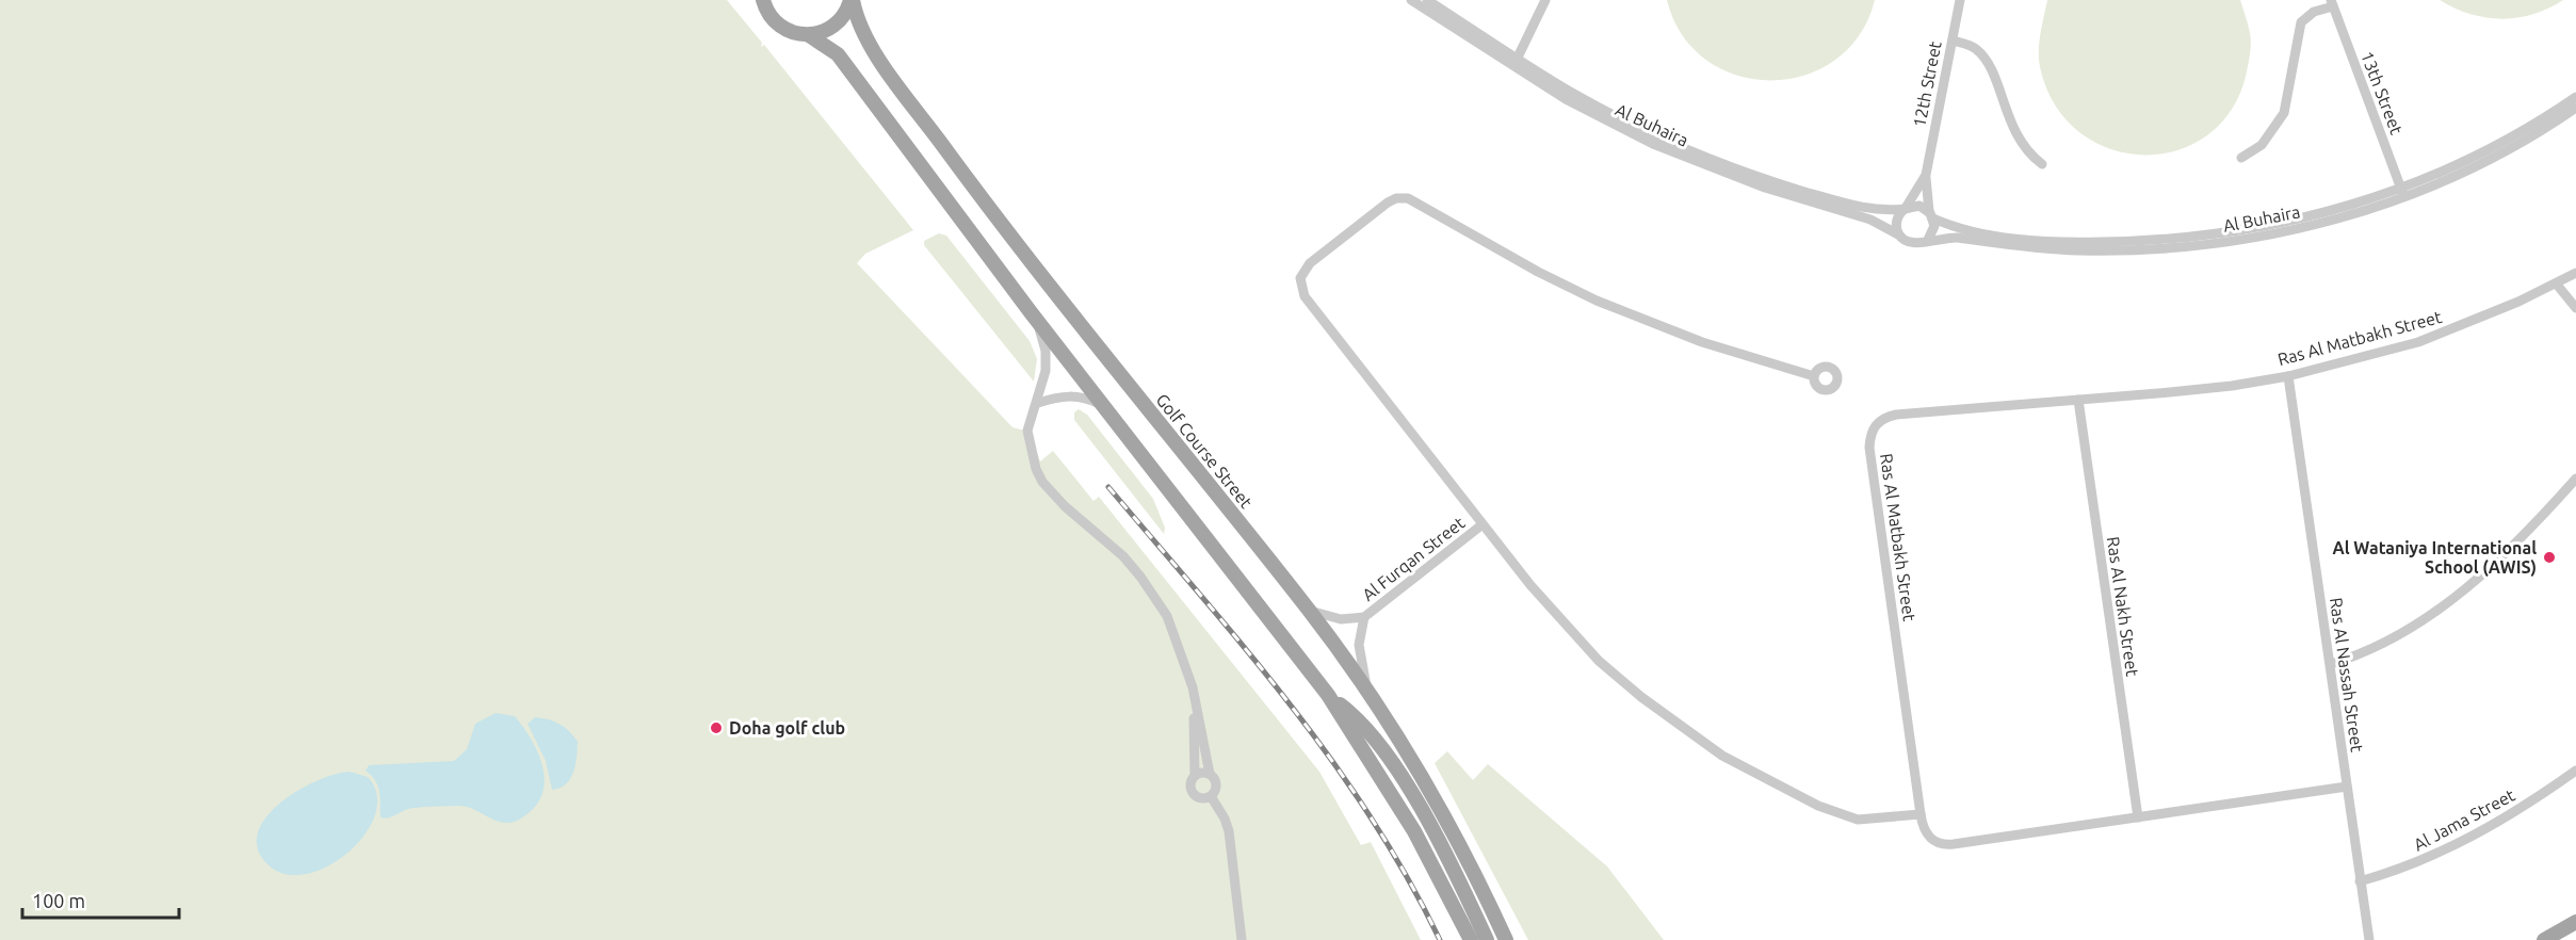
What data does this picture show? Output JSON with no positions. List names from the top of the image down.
{
  "streets": {
    "main road": ["Golf Course Street"],
    "street": [
      "12th Street",
      "13th Street",
      "Al Buhaira",
      "Ras Al Matbakh Street",
      "Al Furqan Street",
      "Ras Al Nakh Street",
      "Ras Al Nassah Street",
      "Al Jama Street"
    ]
  },
  "crossings": [
    ["12th Street", "Al Buhaira"],
    ["13th Street", "Al Buhaira"],
    ["Ras Al Matbakh Street", "Ras Al Nakh Street"],
    ["Ras Al Matbakh Street", "Ras Al Nassah Street"],
    ["Golf Course Street", "Al Furqan Street"],
    ["Ras Al Nassah Street", "Al Jama Street"]
  ],
  "places": ["Al Wataniya International School (AWIS)", "Doha golf club"],
  "scale_bar": "100 m"
}
